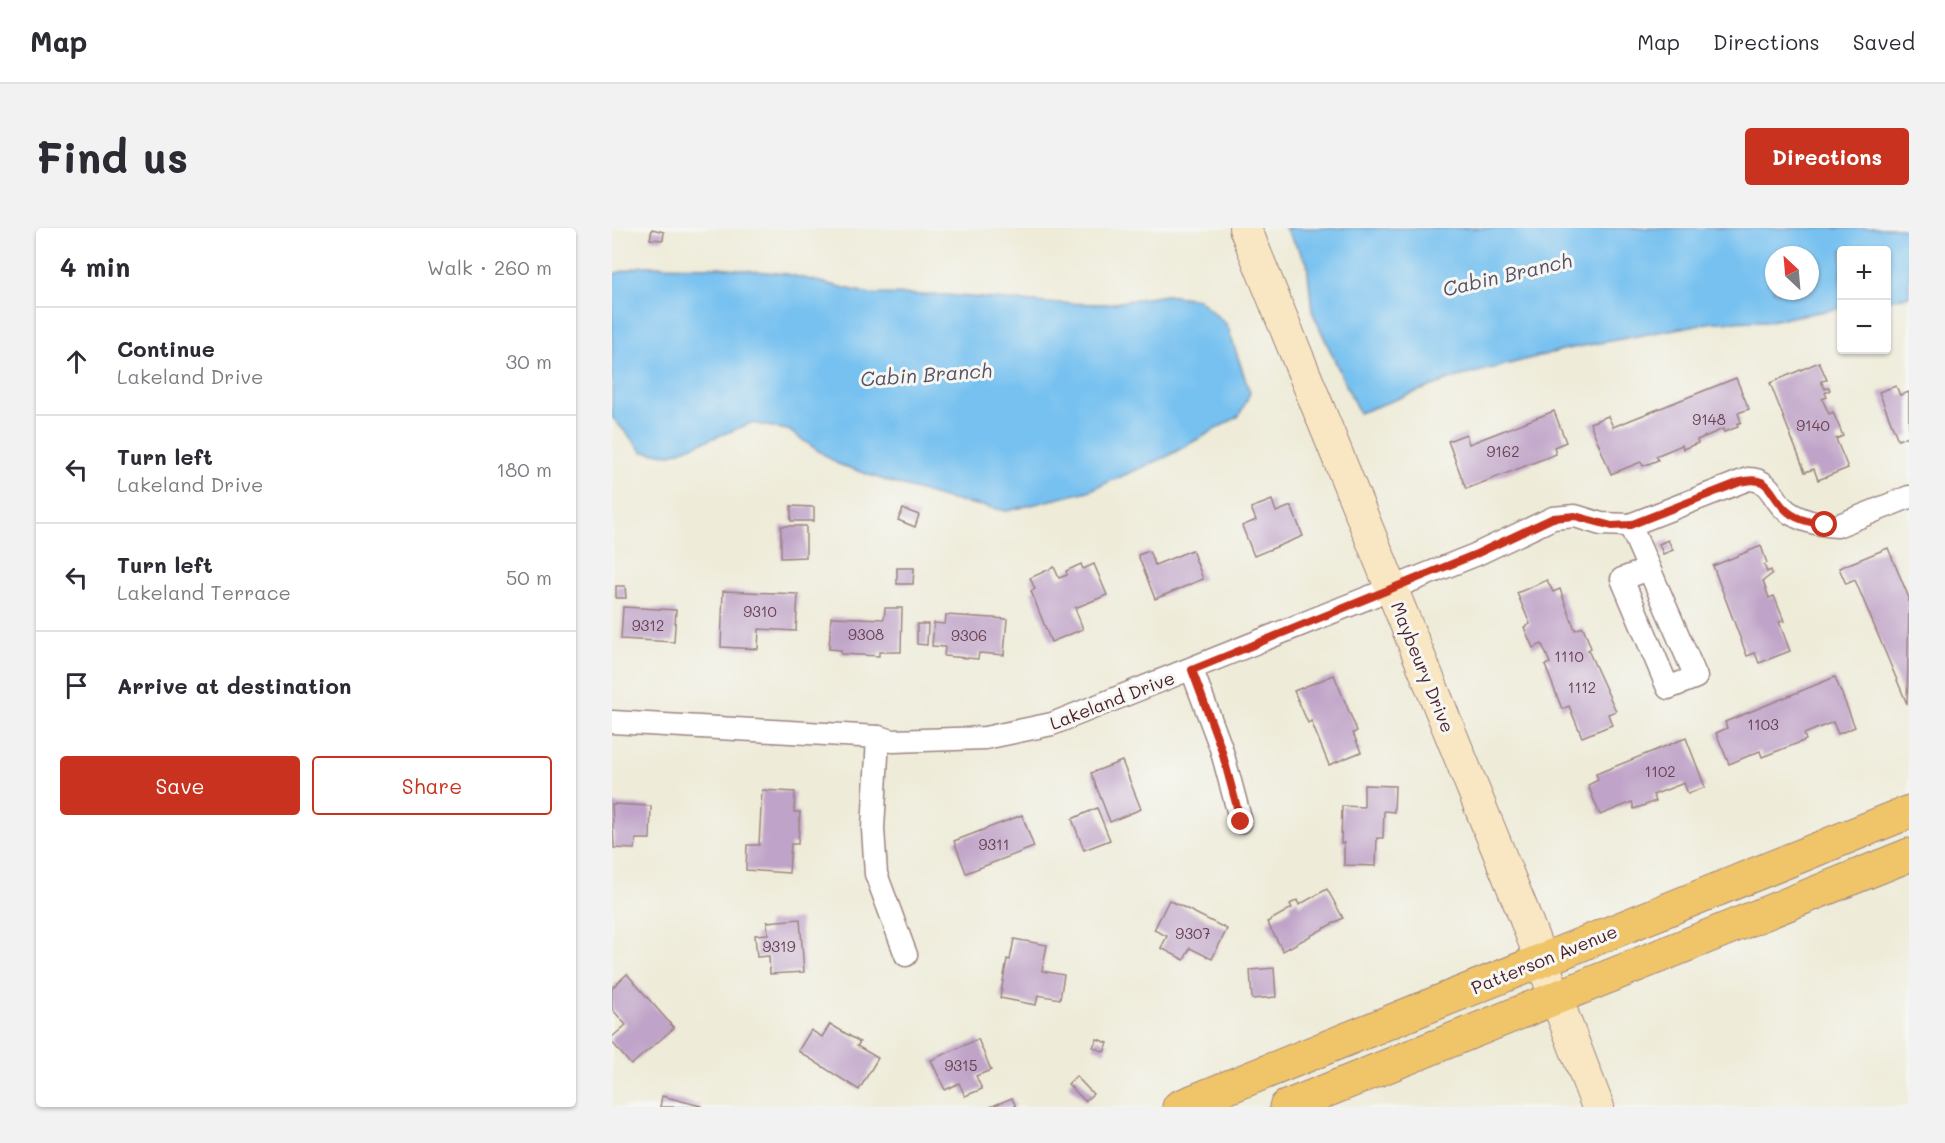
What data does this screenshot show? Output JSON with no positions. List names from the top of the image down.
{
  "streets": {
    "main road": ["Patterson Avenue"],
    "street": ["Maybeury Drive", "Lakeland Drive"]
  },
  "crossings": [
    ["Maybeury Drive", "Lakeland Drive"],
    ["Maybeury Drive", "Patterson Avenue"]
  ],
  "water": ["Cabin Branch"],
  "house_numbers": [
    "9148",
    "9140",
    "9162",
    "9310",
    "9312",
    "9308",
    "9306",
    "1110",
    "1112",
    "1103",
    "1102",
    "9311",
    "9307",
    "9319",
    "9315"
  ],
  "north": "top left",
  "page": {
    "header": "Map",
    "nav": ["Map", "Directions", "Saved"],
    "buttons": [
      "Directions",
      ["Save", "Share"]
    ],
    "title": "Find us",
    "heading": ["4 min", "Walk · 260 m"],
    "map_buttons": ["+", "−"],
    "list": [
      ["Continue", "Lakeland Drive", "30 m"],
      ["Turn left", "Lakeland Drive", "180 m"],
      ["Turn left", "Lakeland Terrace", "50 m"],
      "Arrive at destination"
    ]
  }
}
